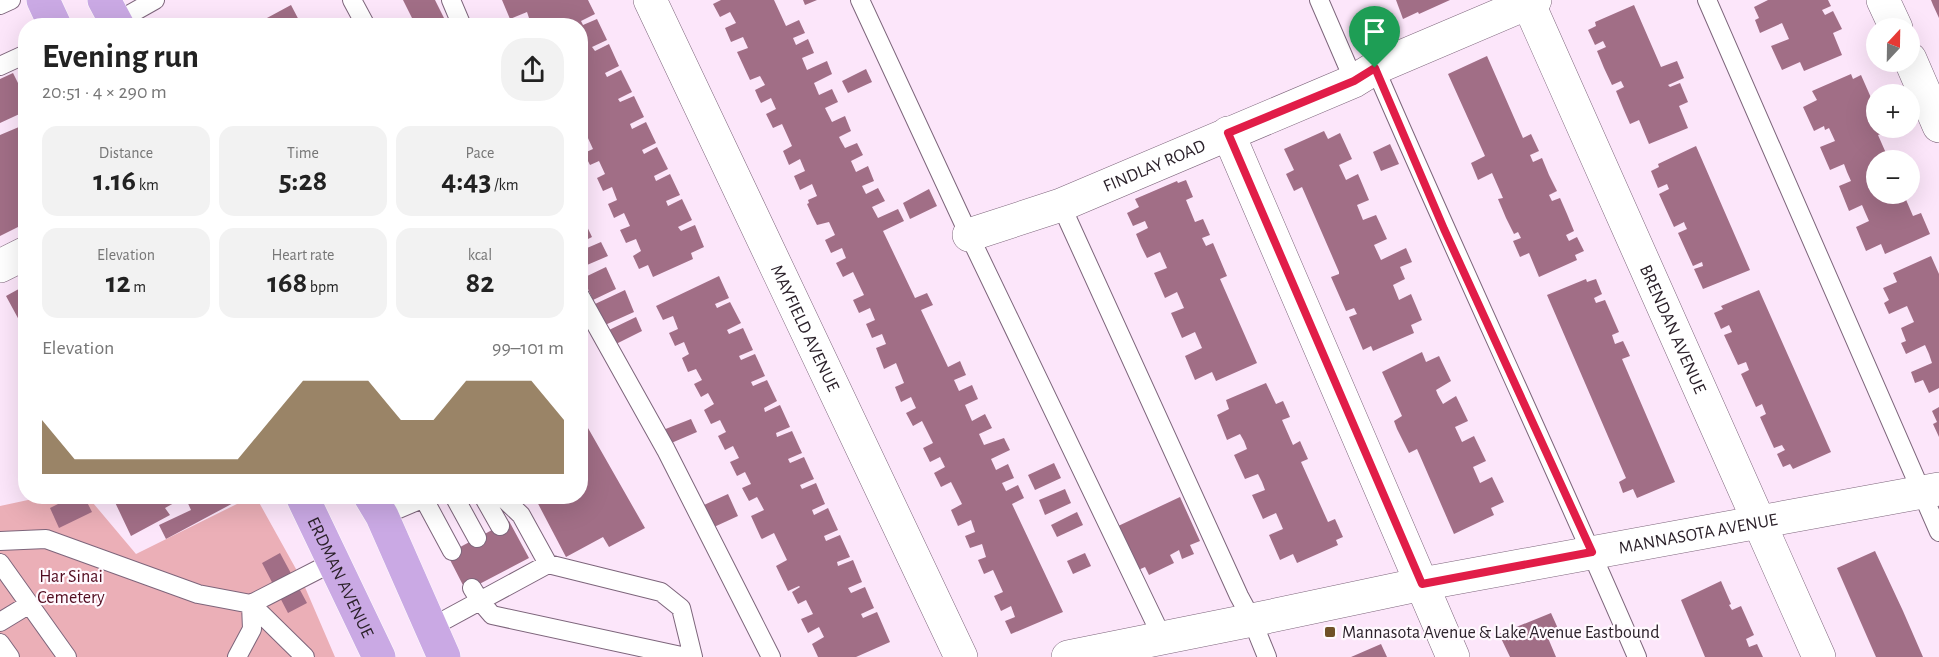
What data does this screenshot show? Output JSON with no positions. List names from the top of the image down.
{
  "streets": {
    "main road": ["ERDMAN AVENUE"],
    "street": [
      "FINDLAY ROAD",
      "MAYFIELD AVENUE",
      "BRENDAN AVENUE",
      "MANNASOTA AVENUE"
    ]
  },
  "crossings": [
    ["FINDLAY ROAD", "BRENDAN AVENUE"],
    ["BRENDAN AVENUE", "MANNASOTA AVENUE"]
  ],
  "parks": ["Har Sinai Cemetery"],
  "places": {
    "transit": ["Mannasota Avenue & Lake Avenue Eastbound"]
  },
  "north": "top",
  "page": {
    "map_buttons": ["+", "−"],
    "heading": ["Evening run", "20:51 · 4 × 290 m"],
    "stats": [
      ["Distance", "1.16 km"],
      ["Time", "5:28"],
      ["Pace", "4:43 /km"],
      ["Elevation", "12 m"],
      ["Heart rate", "168 bpm"],
      ["kcal", "82"]
    ],
    "chart": ["Elevation", "99–101 m"]
  }
}
